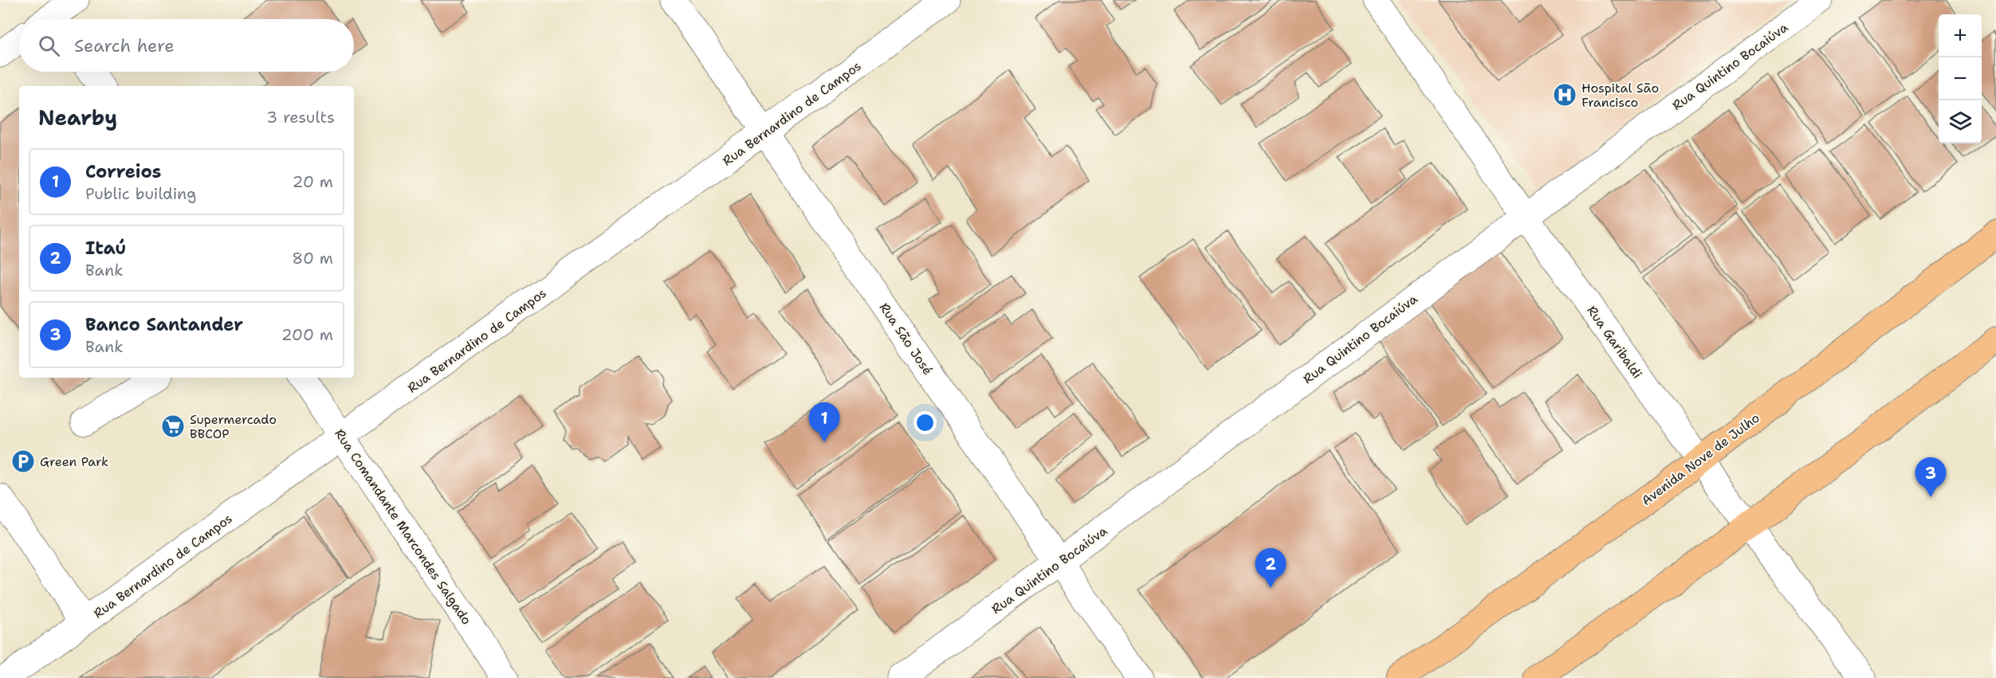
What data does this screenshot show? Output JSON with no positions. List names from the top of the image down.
{
  "streets": {
    "main road": ["Avenida Nove de Julho"],
    "street": [
      "Rua Quintino Bocaiúva",
      "Rua Bernardino de Campos",
      "Rua São José",
      "Rua Garibaldi",
      "Rua Comandante Marcondes Salgado"
    ]
  },
  "crossings": [
    ["Rua Quintino Bocaiúva", "Rua São José"],
    ["Rua Quintino Bocaiúva", "Rua Garibaldi"],
    ["Rua Bernardino de Campos", "Rua São José"],
    ["Rua Bernardino de Campos", "Rua Comandante Marcondes Salgado"],
    ["Rua Garibaldi", "Avenida Nove de Julho"]
  ],
  "places": {
    "hospital": ["Hospital São Francisco"],
    "supermarket": ["Supermercado BBCOP"],
    "parking": ["Green Park"]
  },
  "page": {
    "map_buttons": ["+", "−"],
    "search": "Search here",
    "heading": ["Nearby", "3 results"],
    "list": [
      {
        "mark": "1",
        "name": "Correios",
        "note": "Public building",
        "value": "20 m"
      },
      {
        "mark": "2",
        "name": "Itaú",
        "note": "Bank",
        "value": "80 m"
      },
      {
        "mark": "3",
        "name": "Banco Santander",
        "note": "Bank",
        "value": "200 m"
      }
    ],
    "pins": ["1", "3", "2"]
  }
}
